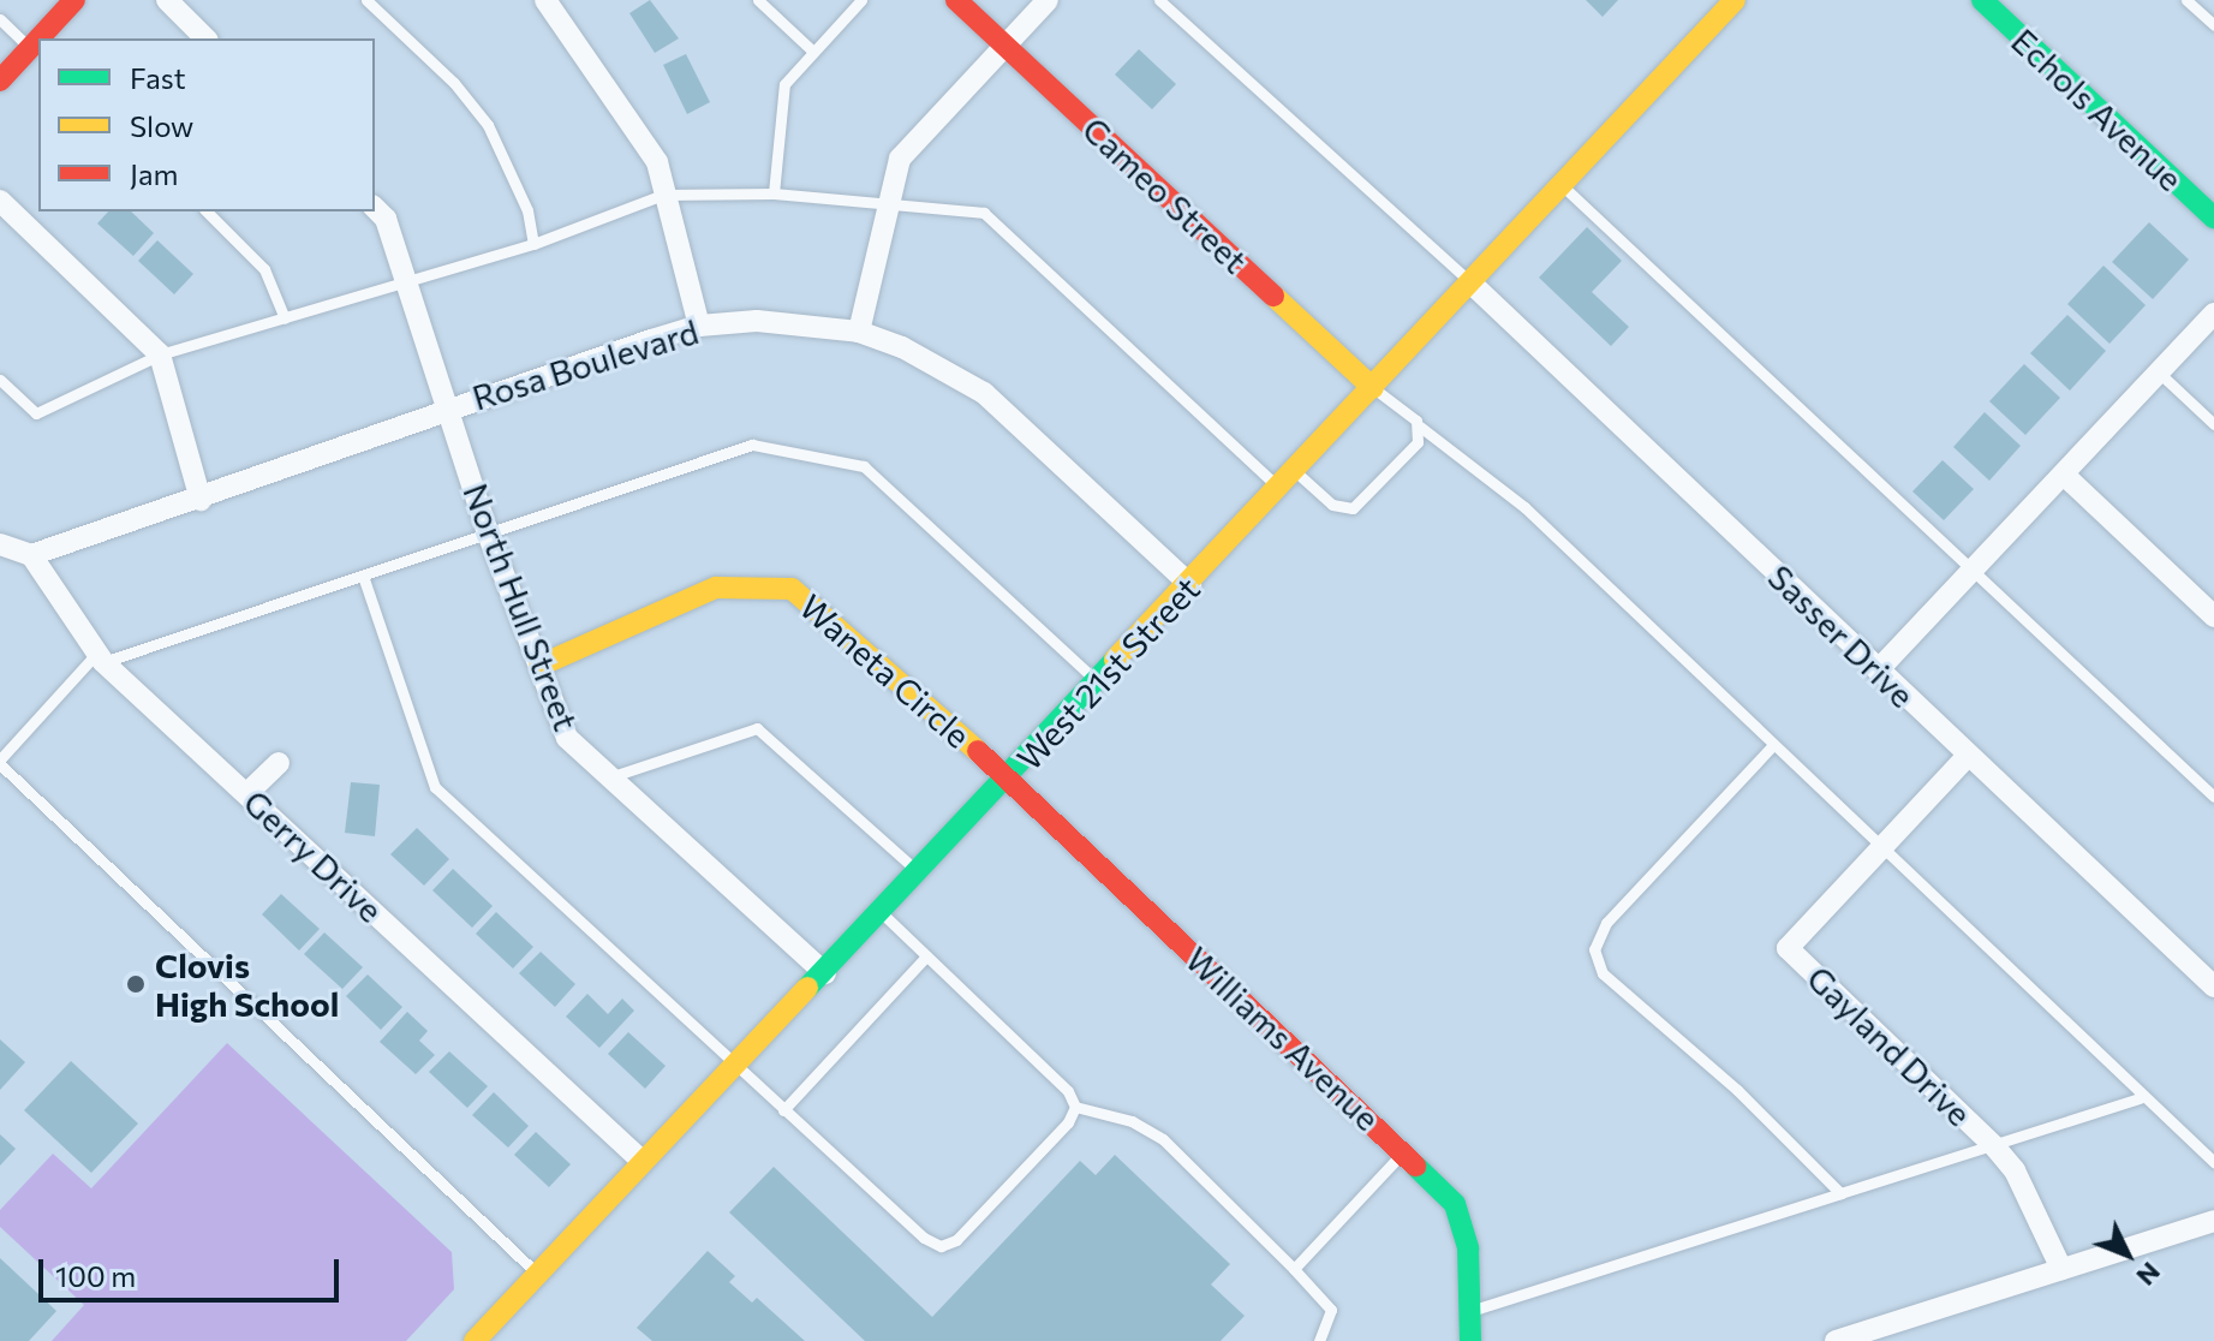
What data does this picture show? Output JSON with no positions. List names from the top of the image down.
{
  "streets": {
    "street": [
      "Echols Avenue",
      "Cameo Street",
      "Rosa Boulevard",
      "North Hull Street",
      "Sasser Drive",
      "Waneta Circle",
      "West 21st Street",
      "Gerry Drive",
      "Williams Avenue",
      "Gayland Drive"
    ]
  },
  "crossings": [
    ["Cameo Street", "West 21st Street"],
    ["Rosa Boulevard", "North Hull Street"],
    ["Rosa Boulevard", "West 21st Street"],
    ["Rosa Boulevard", "Gerry Drive"],
    ["North Hull Street", "Waneta Circle"],
    ["North Hull Street", "West 21st Street"],
    ["Sasser Drive", "West 21st Street"],
    ["Sasser Drive", "Gayland Drive"],
    ["Waneta Circle", "West 21st Street"],
    ["Waneta Circle", "Williams Avenue"],
    ["West 21st Street", "Gerry Drive"],
    ["West 21st Street", "Williams Avenue"]
  ],
  "places": ["Clovis High School"],
  "legend": ["Fast", "Slow", "Jam"],
  "scale_bar": "100 m",
  "north": "bottom right"
}
